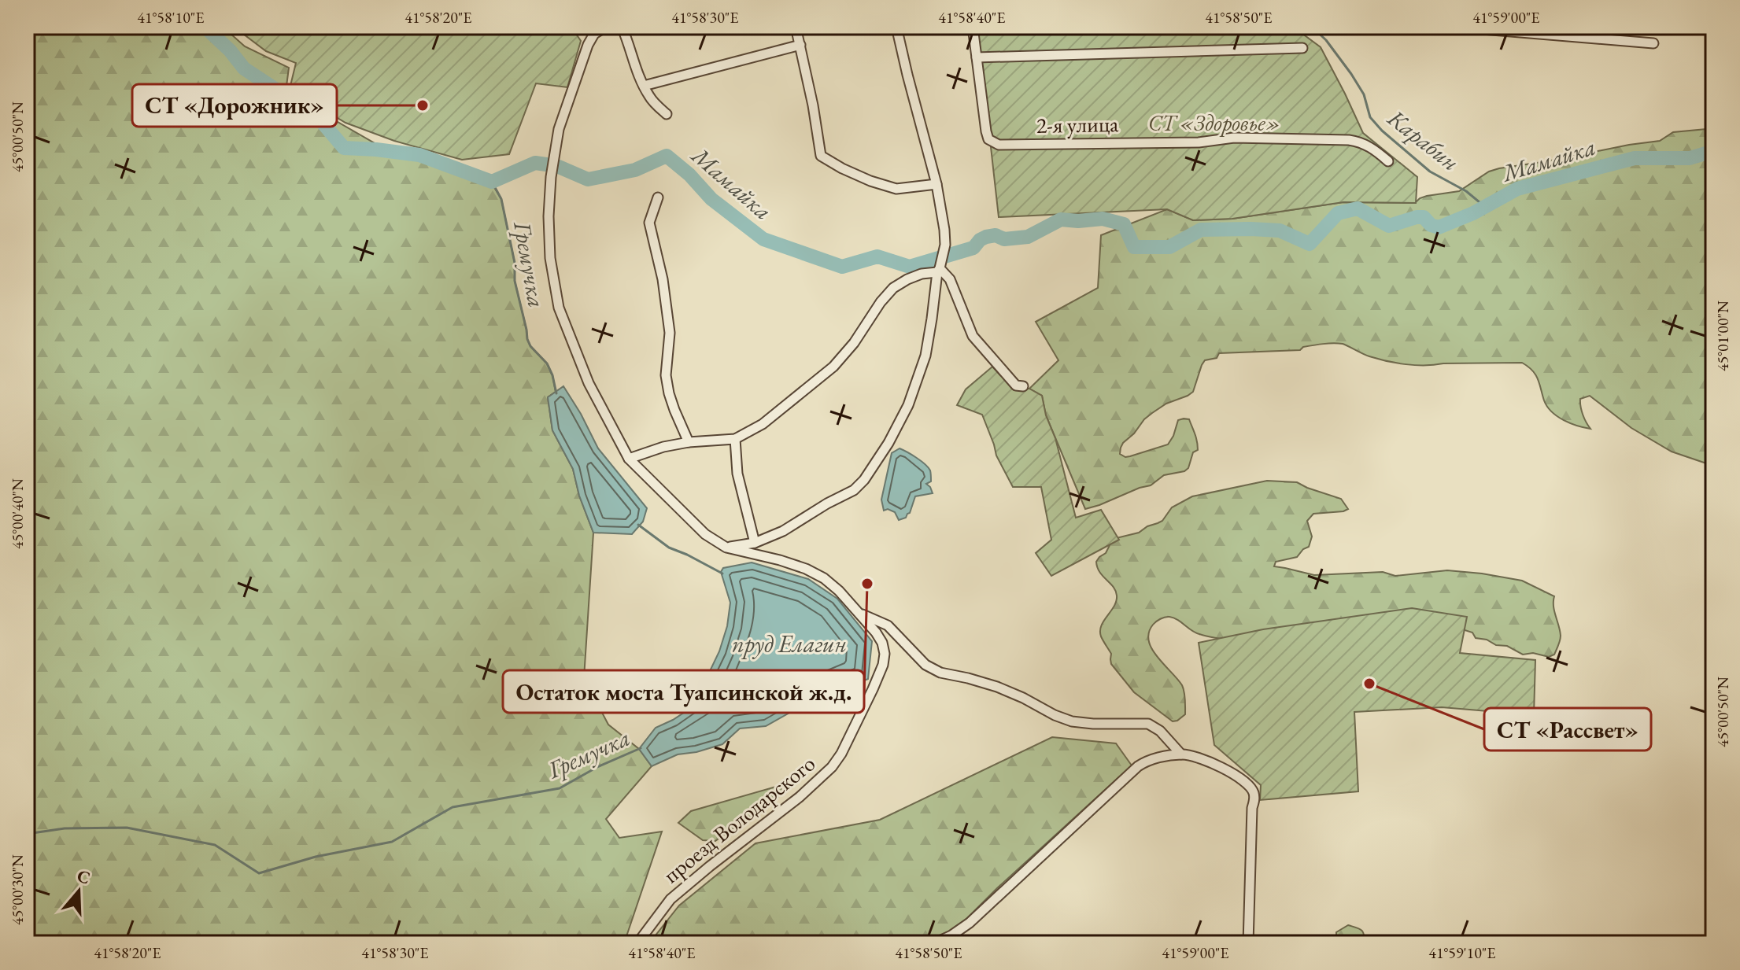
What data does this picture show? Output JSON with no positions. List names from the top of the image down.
{
  "streets": {
    "street": ["2-я улица", "проезд Володарского"]
  },
  "water": [
    "Карабин",
    "Мамайка",
    "Гремучка",
    "пруд Елагин"
  ],
  "parks": ["СТ «Здоровье»"],
  "places": ["СТ «Дорожник»", "Остаток моста Туапсинской ж.д.", "СТ «Рассвет»"],
  "north": "top",
  "coordinates": [
    "41°58'10\"E",
    "41°58'20\"E",
    "41°58'30\"E",
    "41°58'40\"E",
    "41°58'50\"E",
    "41°59'00\"E",
    "45°00'50\"N",
    "45°01'00\"N",
    "45°00'40\"N",
    "45°00'30\"N",
    "41°59'10\"E"
  ]
}
